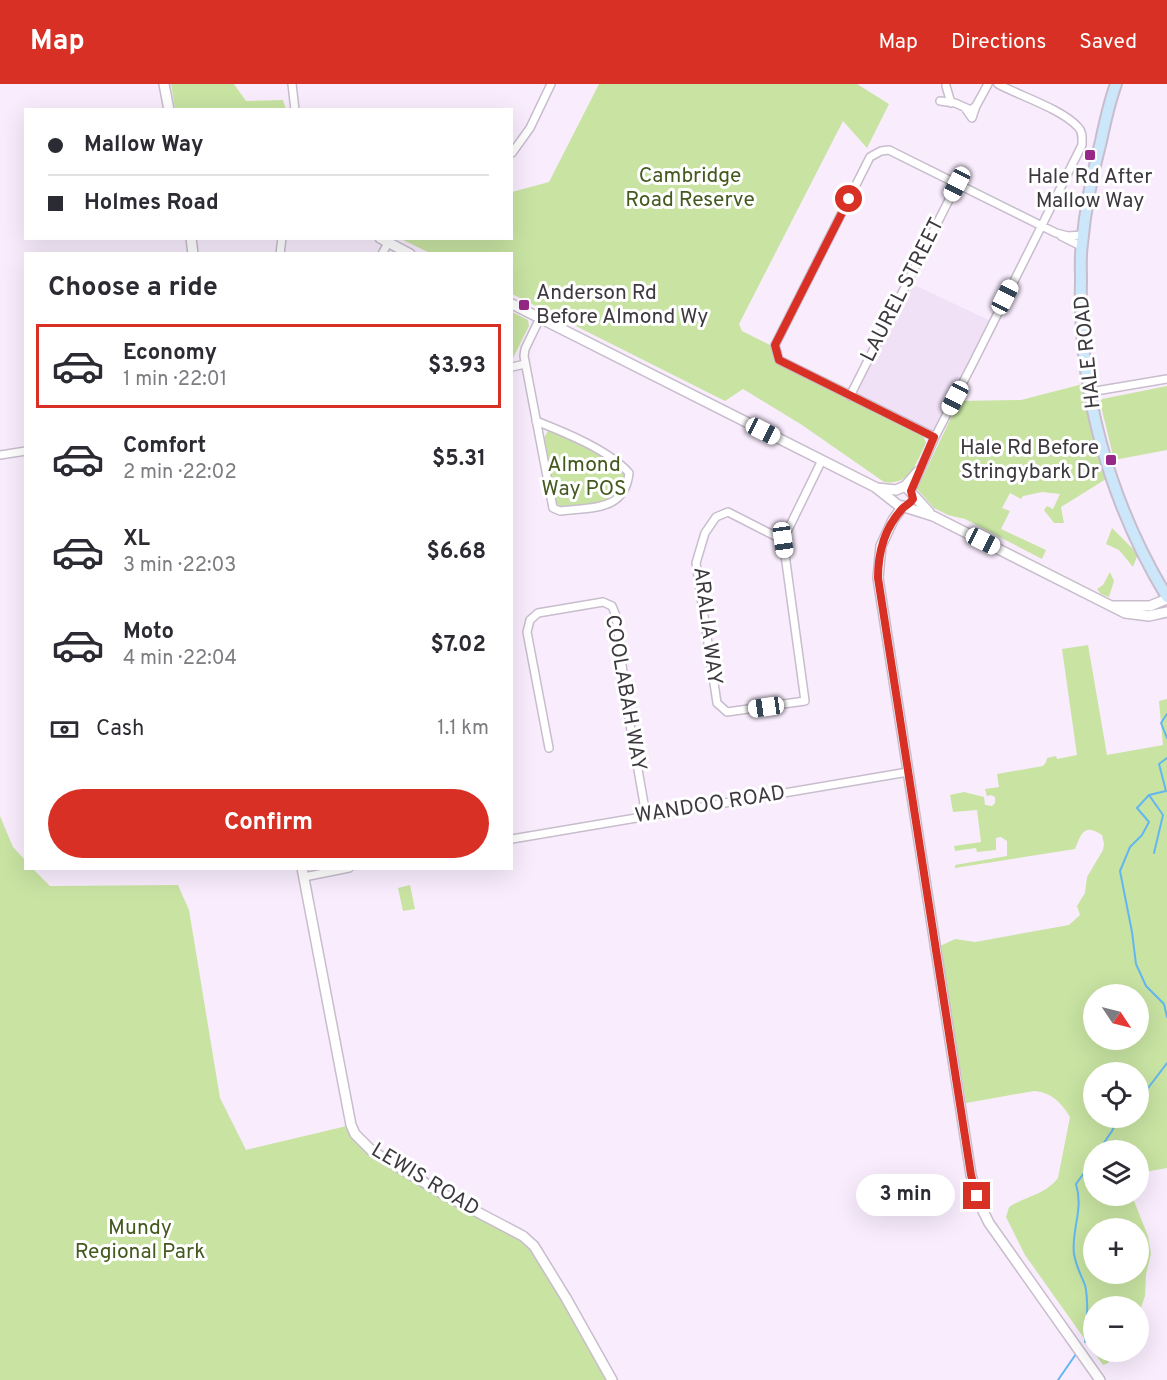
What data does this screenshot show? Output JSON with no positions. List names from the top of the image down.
{
  "streets": {
    "main road": ["HALE ROAD"],
    "street": [
      "LAUREL STREET",
      "ARALIA WAY",
      "COOLABAH WAY",
      "WANDOO ROAD",
      "LEWIS ROAD"
    ]
  },
  "crossings": [
    ["COOLABAH WAY", "WANDOO ROAD"]
  ],
  "parks": ["Cambridge Road Reserve", "Almond Way POS", "Mundy Regional Park"],
  "places": {
    "transit": ["Hale Rd After Mallow Way", "Anderson Rd Before Almond Wy", "Hale Rd Before Stringybark Dr"]
  },
  "north": "bottom right",
  "page": {
    "header": "Map",
    "nav": ["Map", "Directions", "Saved"],
    "banner": ["Mallow Way", "Holmes Road"],
    "heading": "Choose a ride",
    "list": [
      {
        "name": "Economy",
        "note": "1 min · 22:01",
        "value": "$3.93"
      },
      {
        "name": "Comfort",
        "note": "2 min · 22:02",
        "value": "$5.31"
      },
      {
        "name": "XL",
        "note": "3 min · 22:03",
        "value": "$6.68"
      },
      {
        "name": "Moto",
        "note": "4 min · 22:04",
        "value": "$7.02"
      }
    ],
    "pay": ["Cash", "1.1 km"],
    "buttons": "Confirm",
    "map_buttons": ["+", "−"],
    "bubble": "3 min"
  }
}
